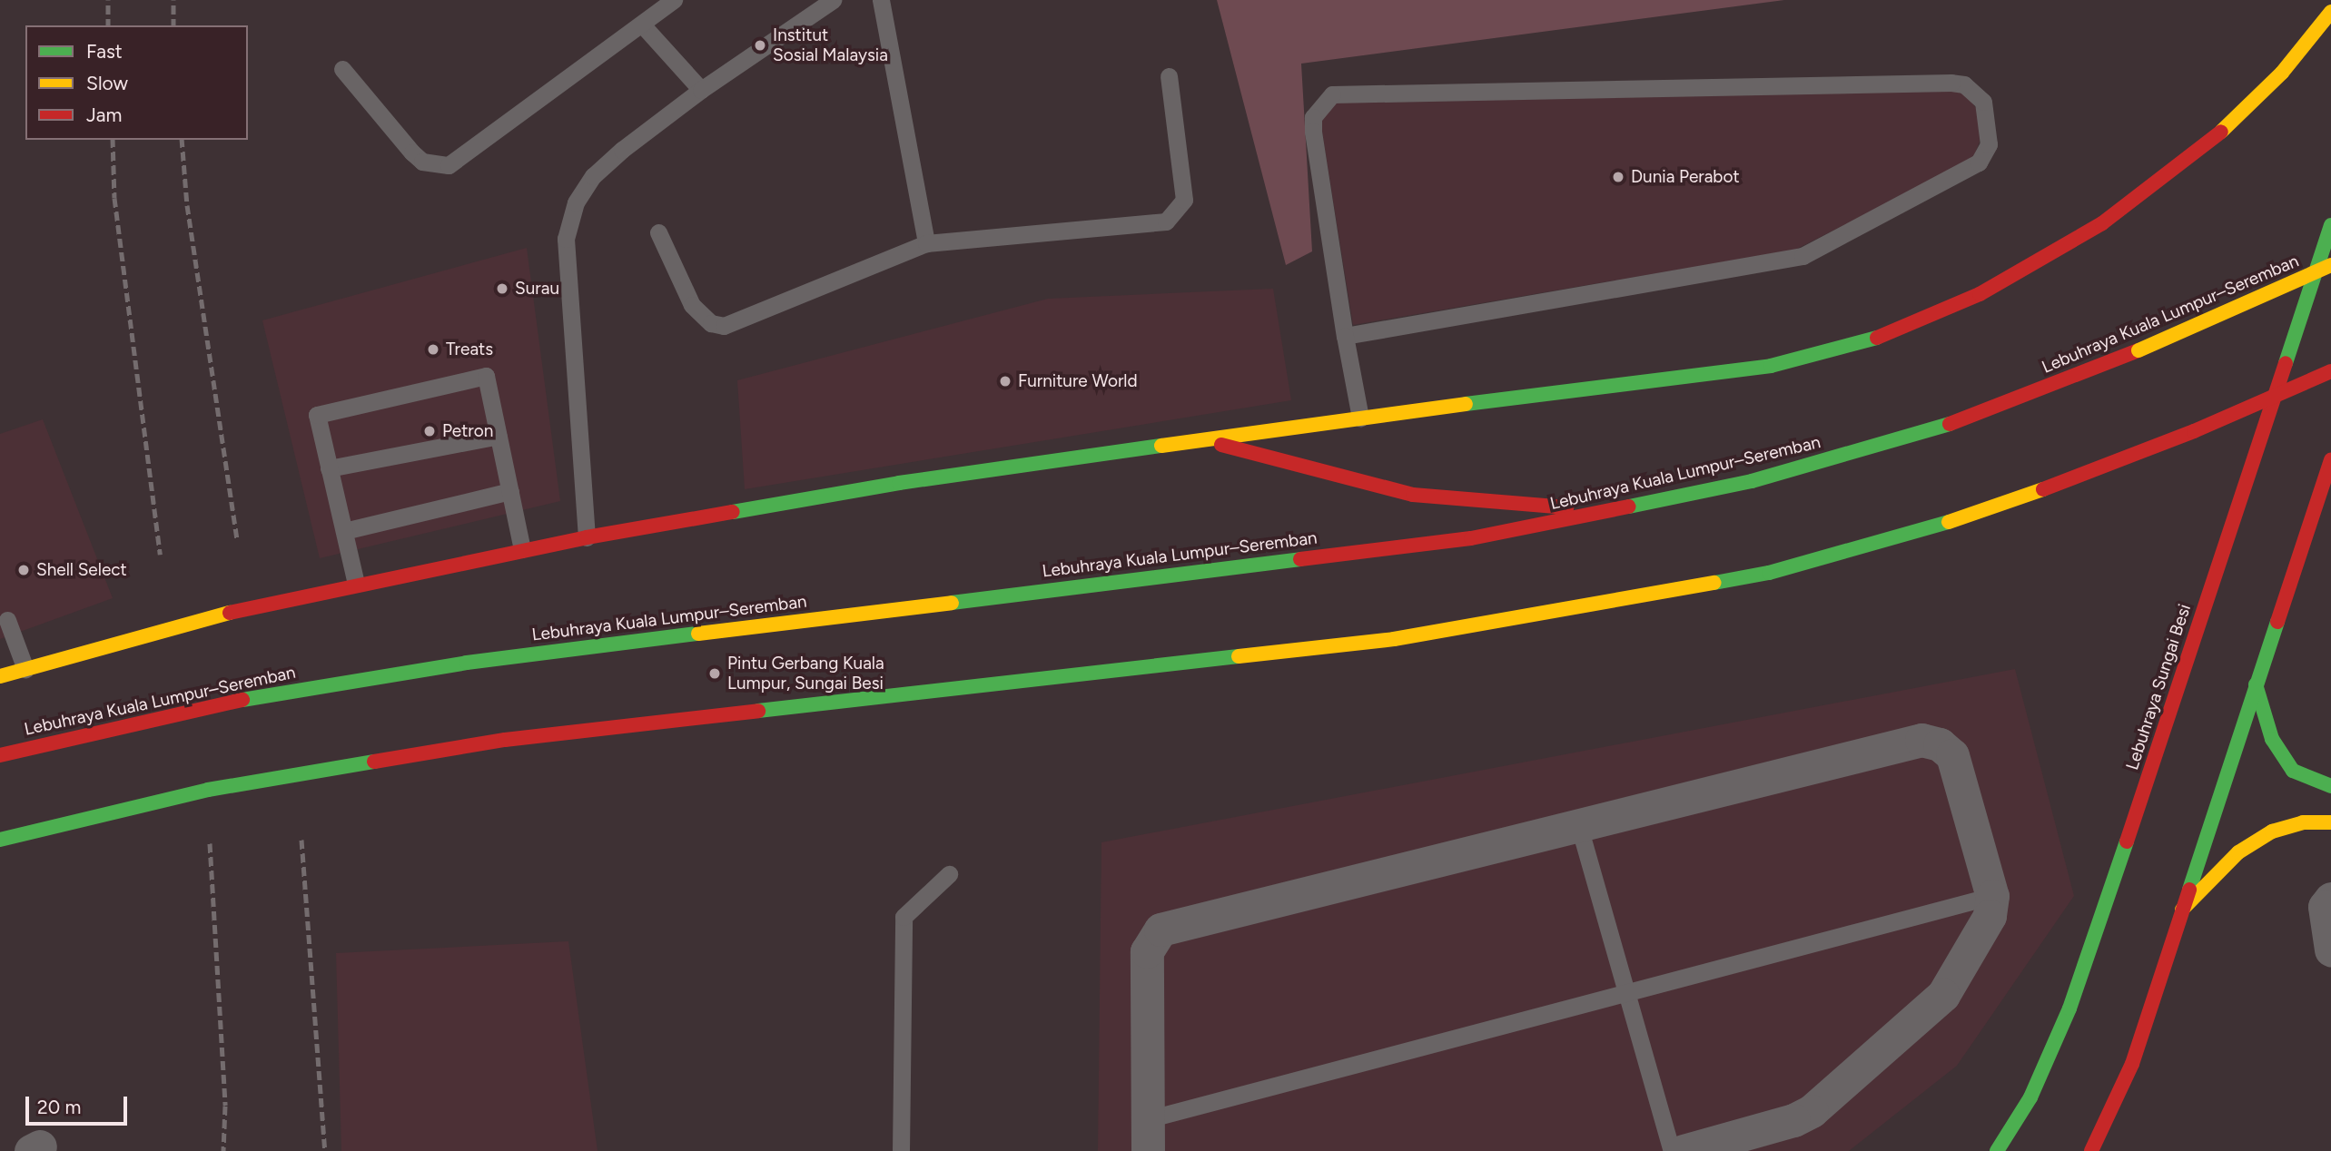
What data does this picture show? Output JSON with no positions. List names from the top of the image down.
{
  "streets": {
    "main road": ["Lebuhraya Kuala Lumpur–Seremban", "Lebuhraya Sungai Besi"]
  },
  "places": [
    "Institut Sosial Malaysia",
    "Dunia Perabot",
    "Surau",
    "Treats",
    "Furniture World",
    "Petron",
    "Shell Select",
    "Pintu Gerbang Kuala Lumpur, Sungai Besi"
  ],
  "legend": ["Fast", "Slow", "Jam"],
  "scale_bar": "20 m"
}
